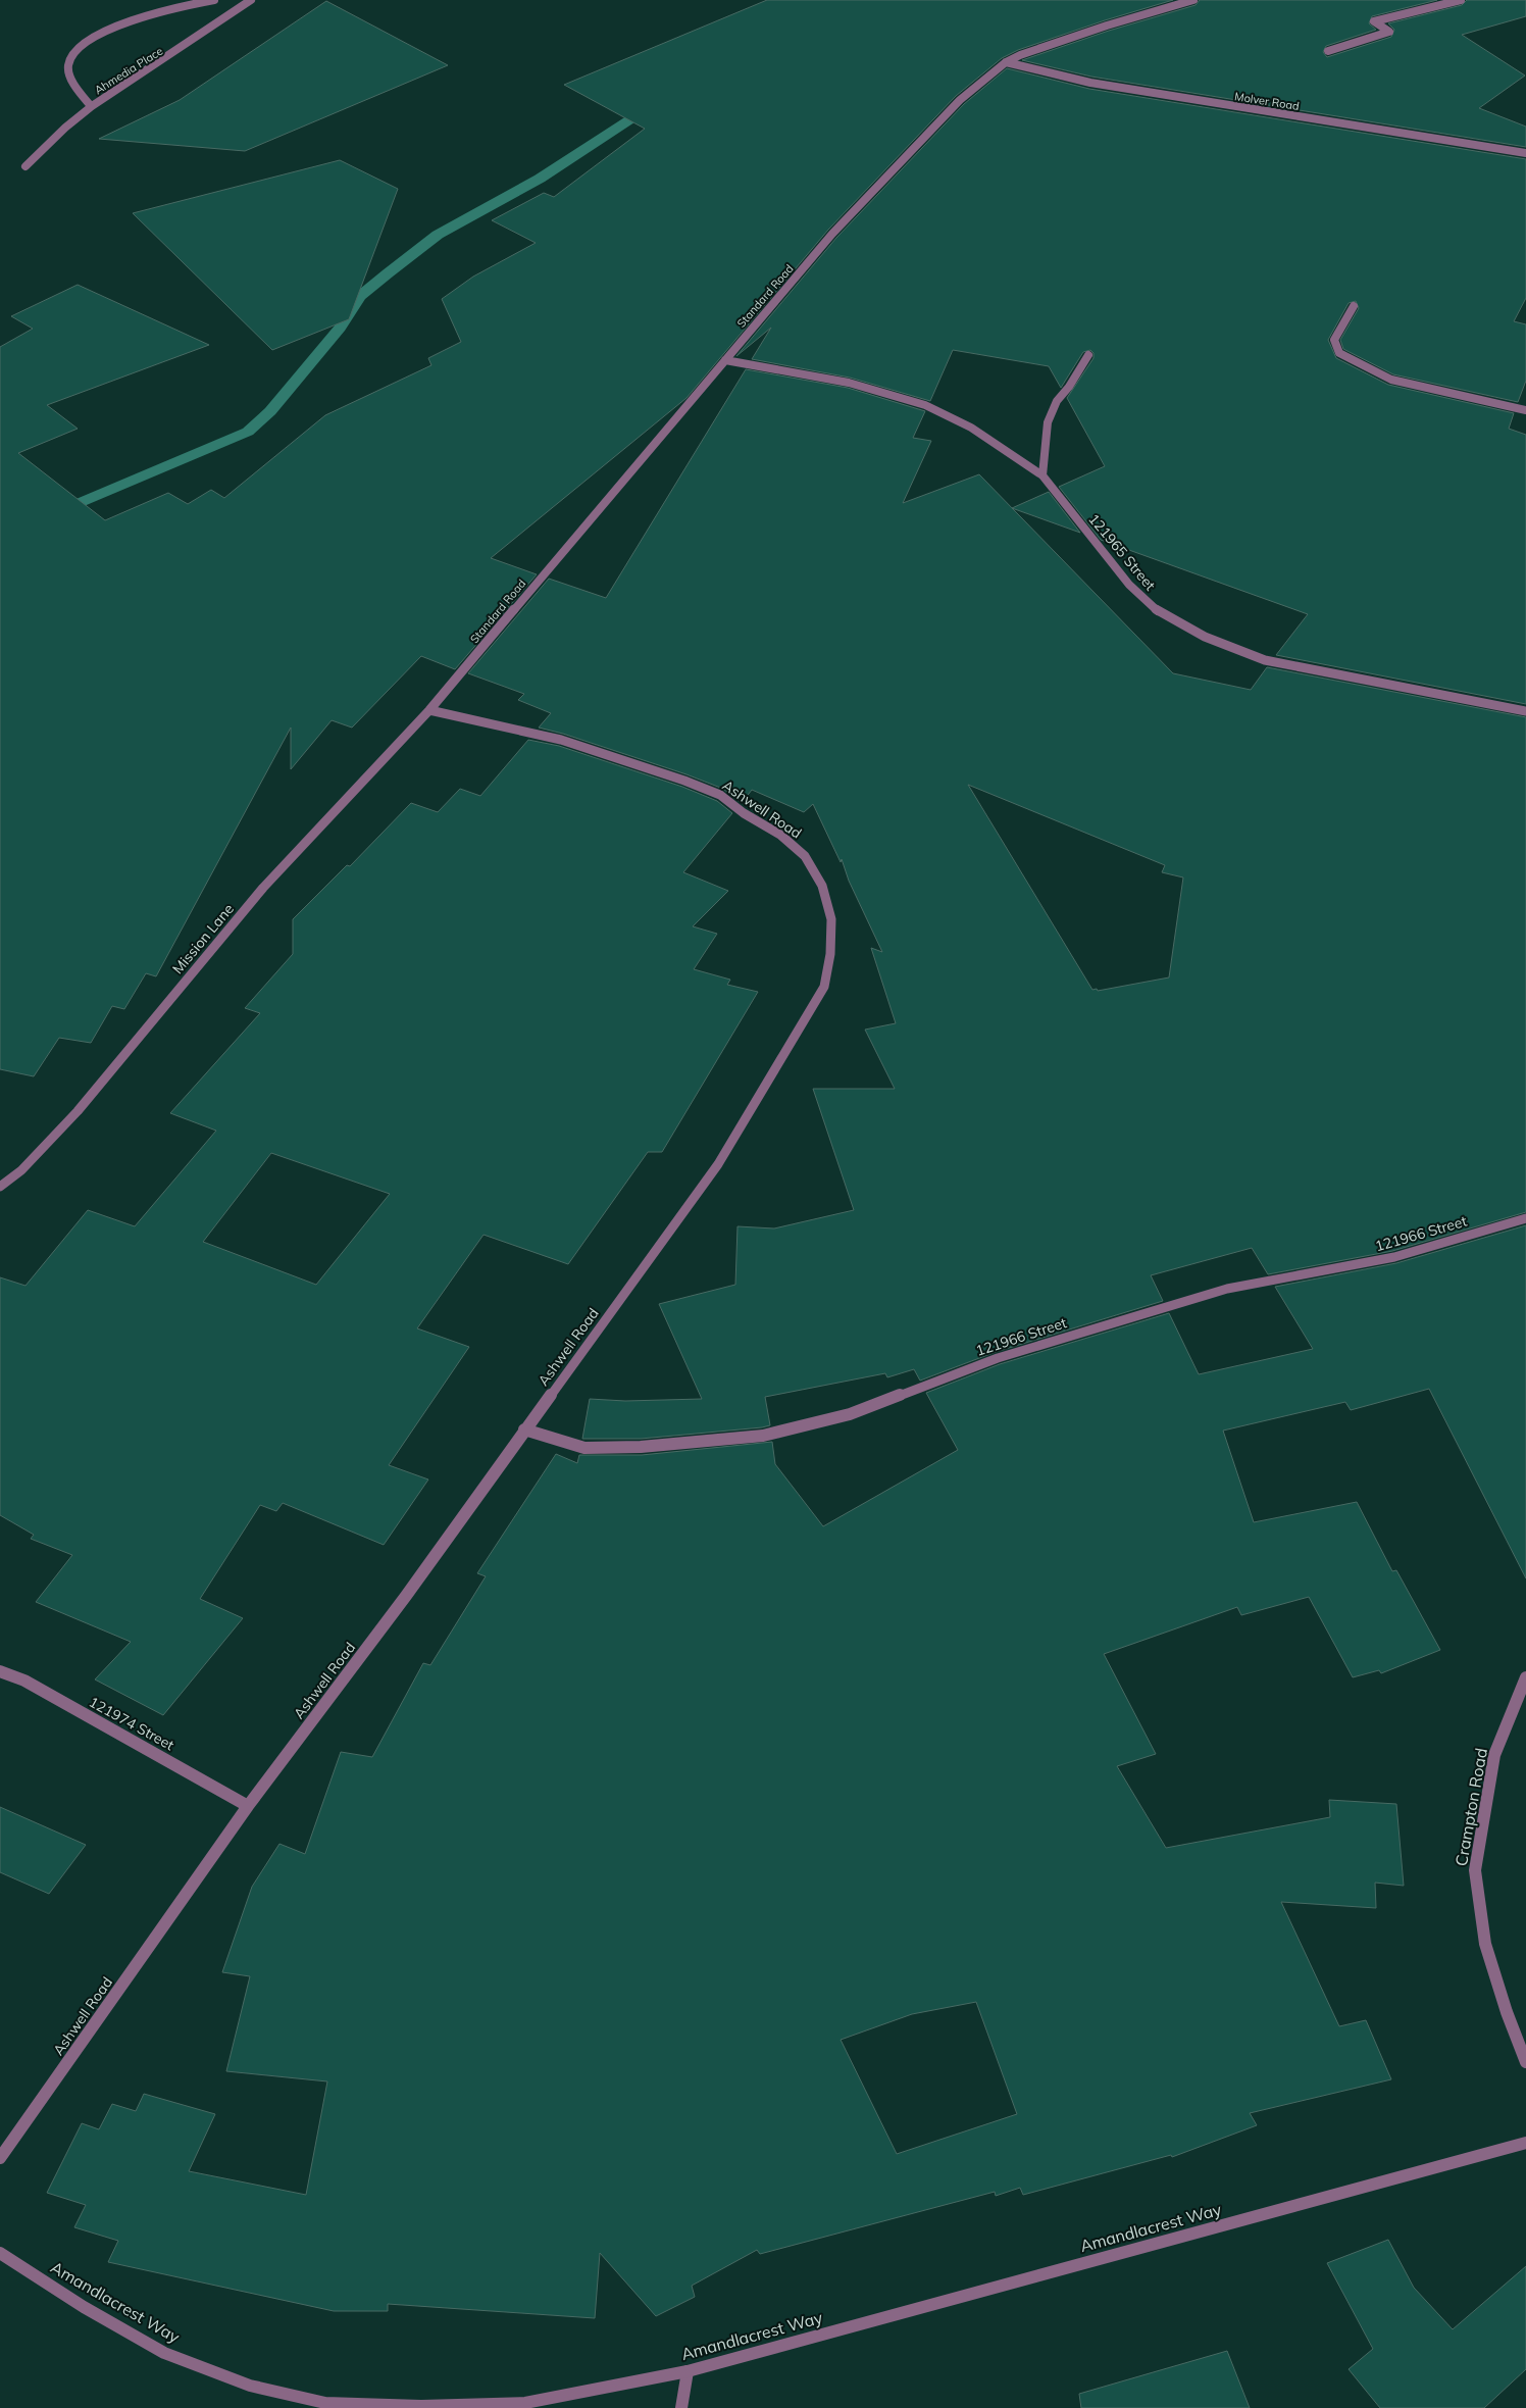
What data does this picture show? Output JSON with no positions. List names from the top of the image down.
{
  "streets": {
    "street": [
      "Ahmedia Place",
      "Molver Road",
      "Standard Road",
      "121965 Street",
      "Ashwell Road",
      "Mission Lane",
      "121966 Street",
      "121974 Street",
      "Crampton Road",
      "Amandlacrest Way"
    ]
  },
  "crossings": [
    ["Molver Road", "Standard Road"],
    ["Standard Road", "121965 Street"],
    ["Standard Road", "Ashwell Road"],
    ["Standard Road", "Mission Lane"],
    ["Ashwell Road", "Mission Lane"],
    ["Ashwell Road", "121966 Street"],
    ["Ashwell Road", "121974 Street"]
  ]
}
